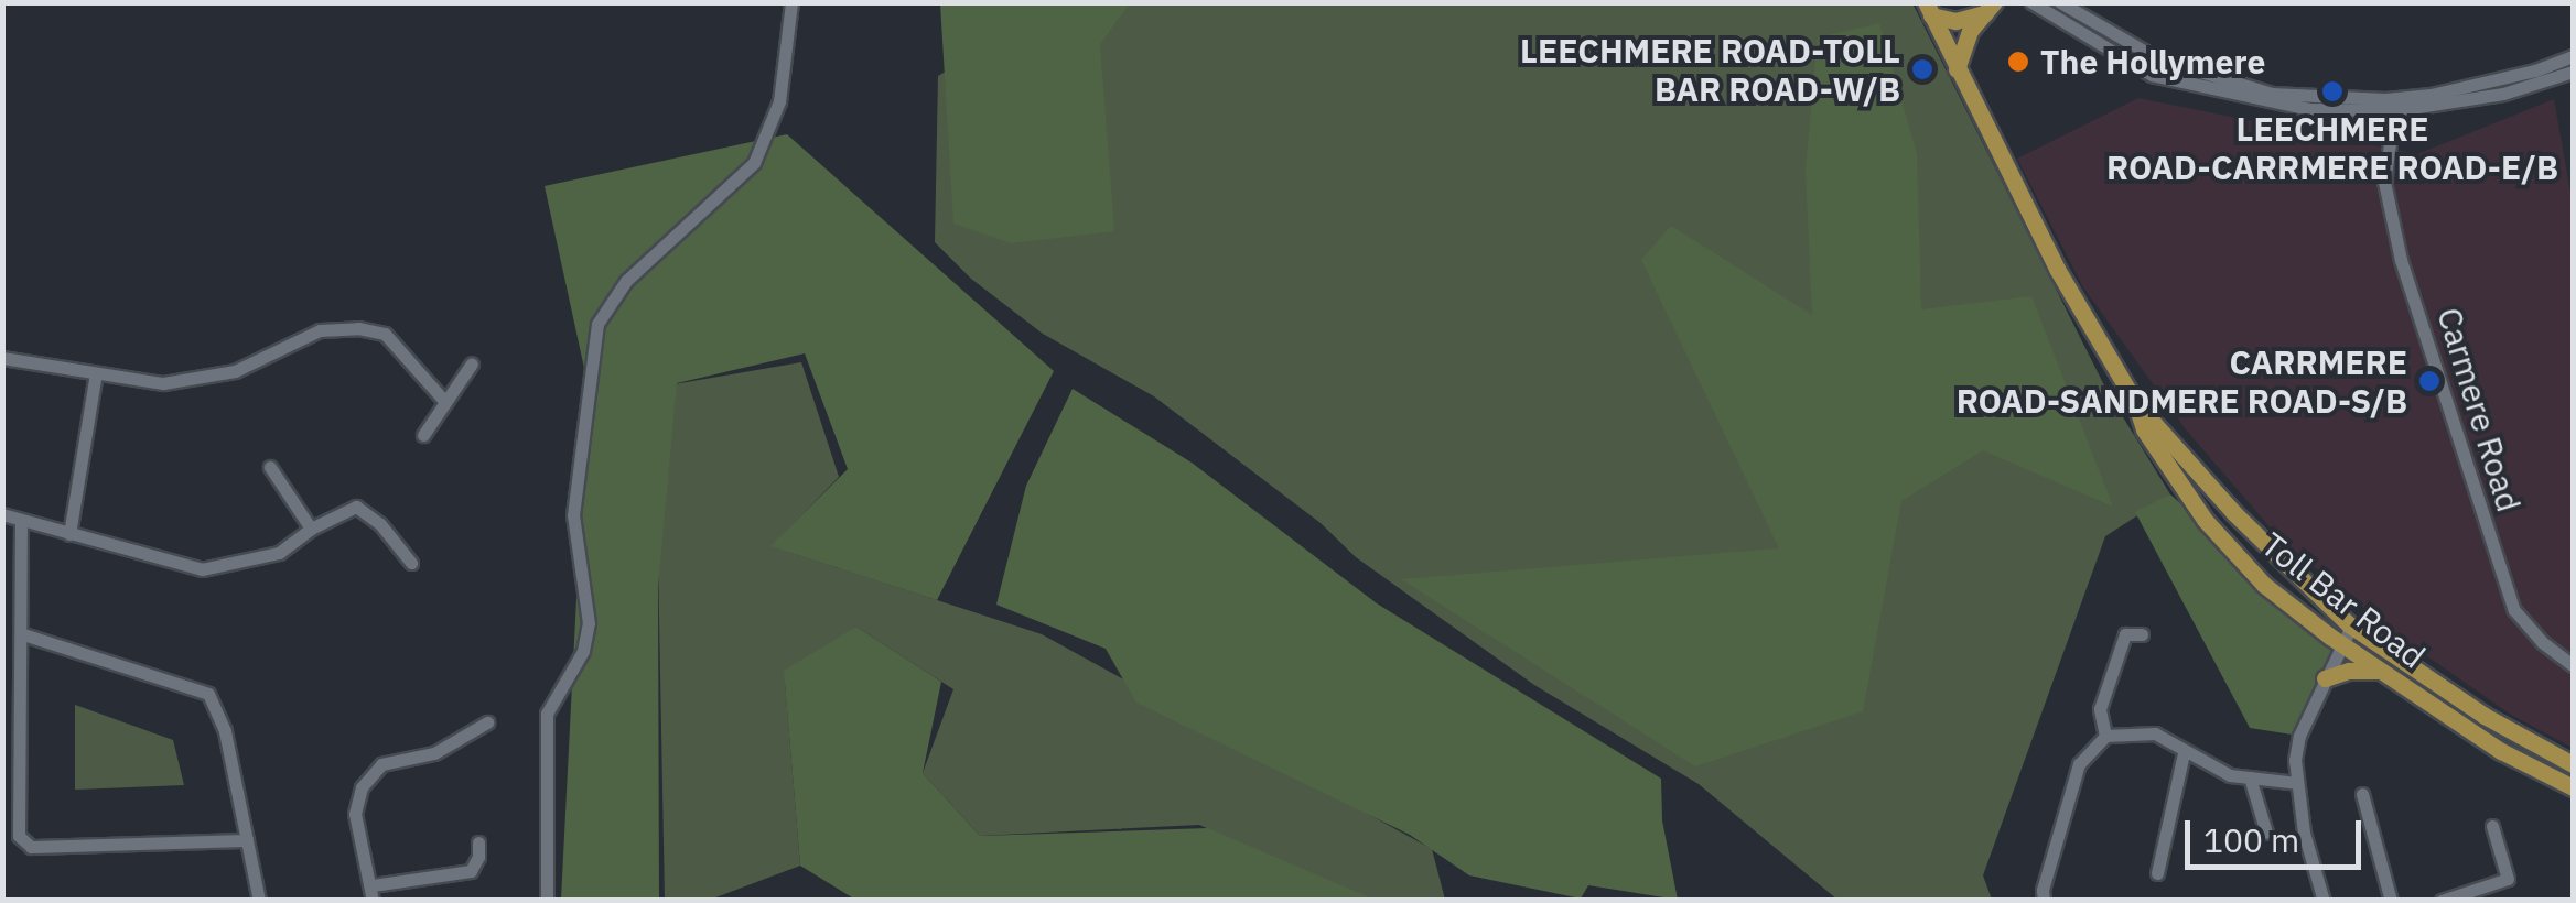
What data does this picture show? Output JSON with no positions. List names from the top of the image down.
{
  "streets": {
    "main road": ["Toll Bar Road"],
    "street": ["Carmere Road"]
  },
  "places": [
    "The Hollymere",
    "LEECHMERE ROAD-TOLL BAR ROAD-W/B",
    "LEECHMERE ROAD-CARRMERE ROAD-E/B",
    "CARRMERE ROAD-SANDMERE ROAD-S/B"
  ],
  "scale_bar": "100 m"
}
